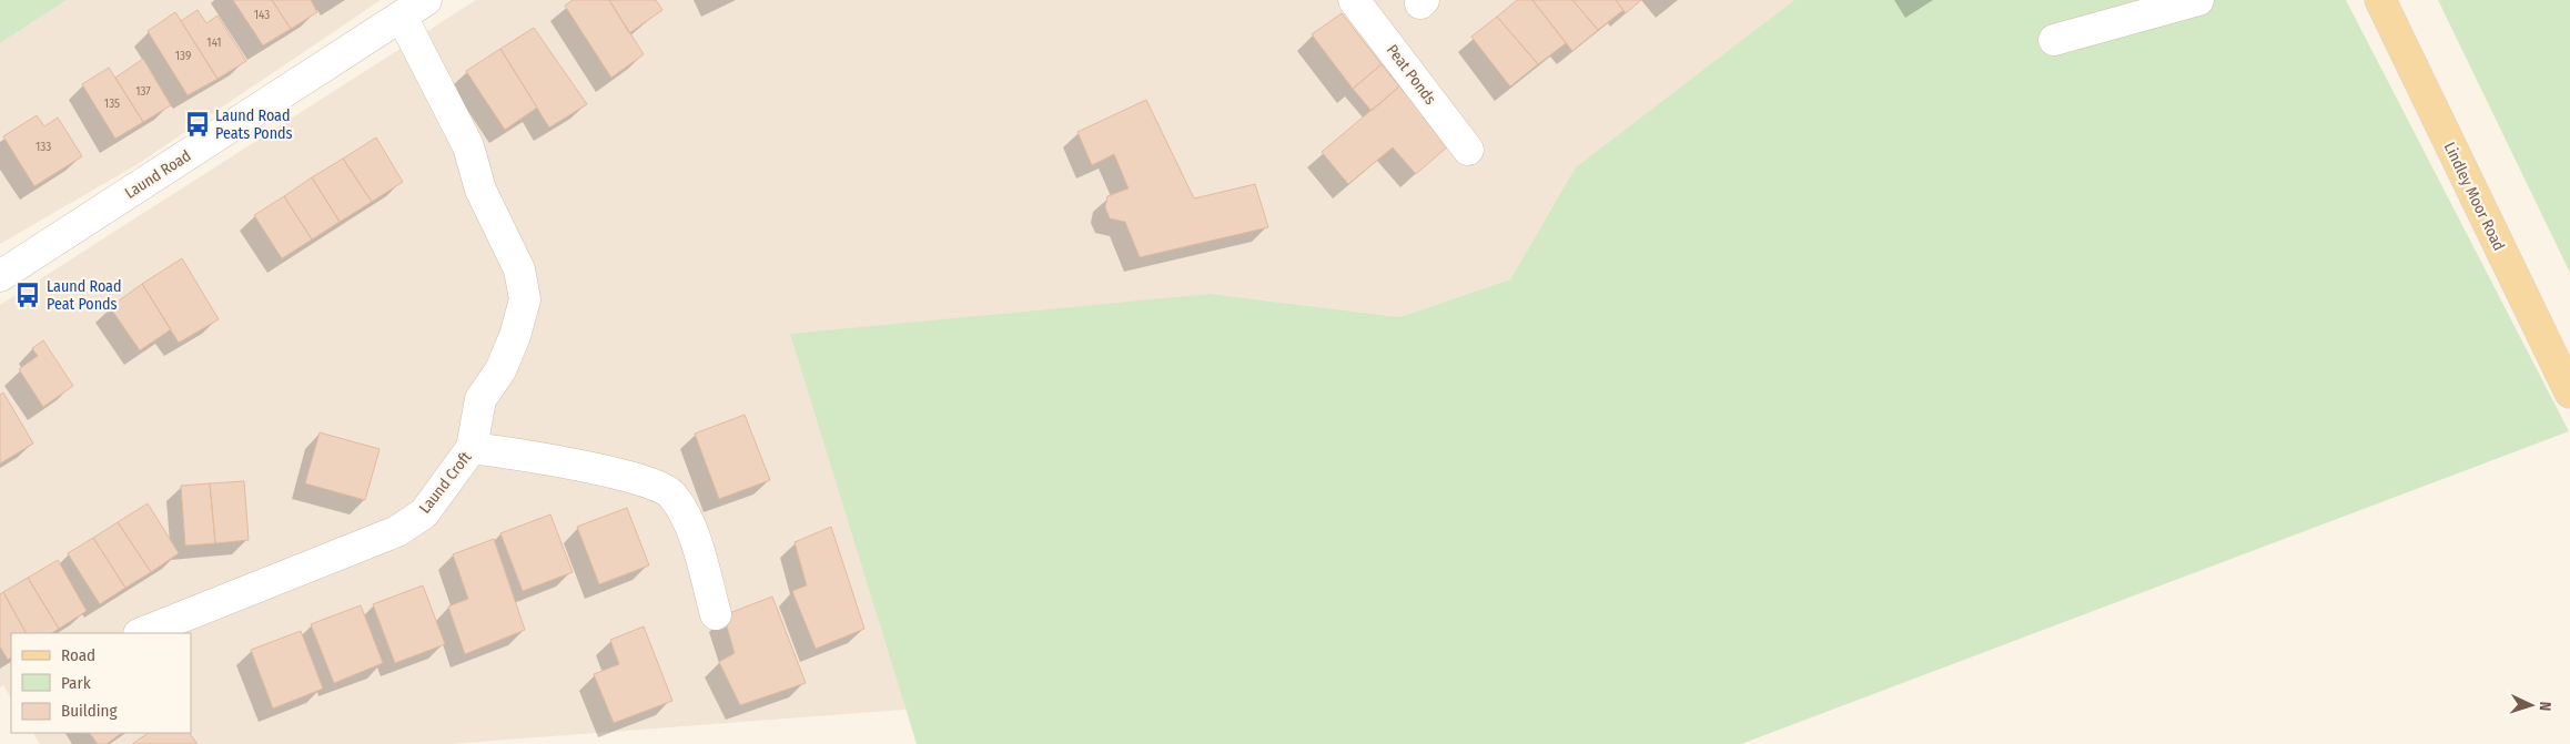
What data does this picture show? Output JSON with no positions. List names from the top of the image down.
{
  "streets": {
    "main road": ["Lindley Moor Road"],
    "street": ["Peat Ponds", "Laund Road", "Laund Croft"]
  },
  "crossings": [
    ["Laund Road", "Laund Croft"]
  ],
  "places": {
    "bus stop": ["Laund Road Peats Ponds", "Laund Road Peat Ponds"]
  },
  "house_numbers": [
    "143",
    "141",
    "139",
    "137",
    "135",
    "133"
  ],
  "legend": ["Road", "Park", "Building"],
  "north": "right"
}
